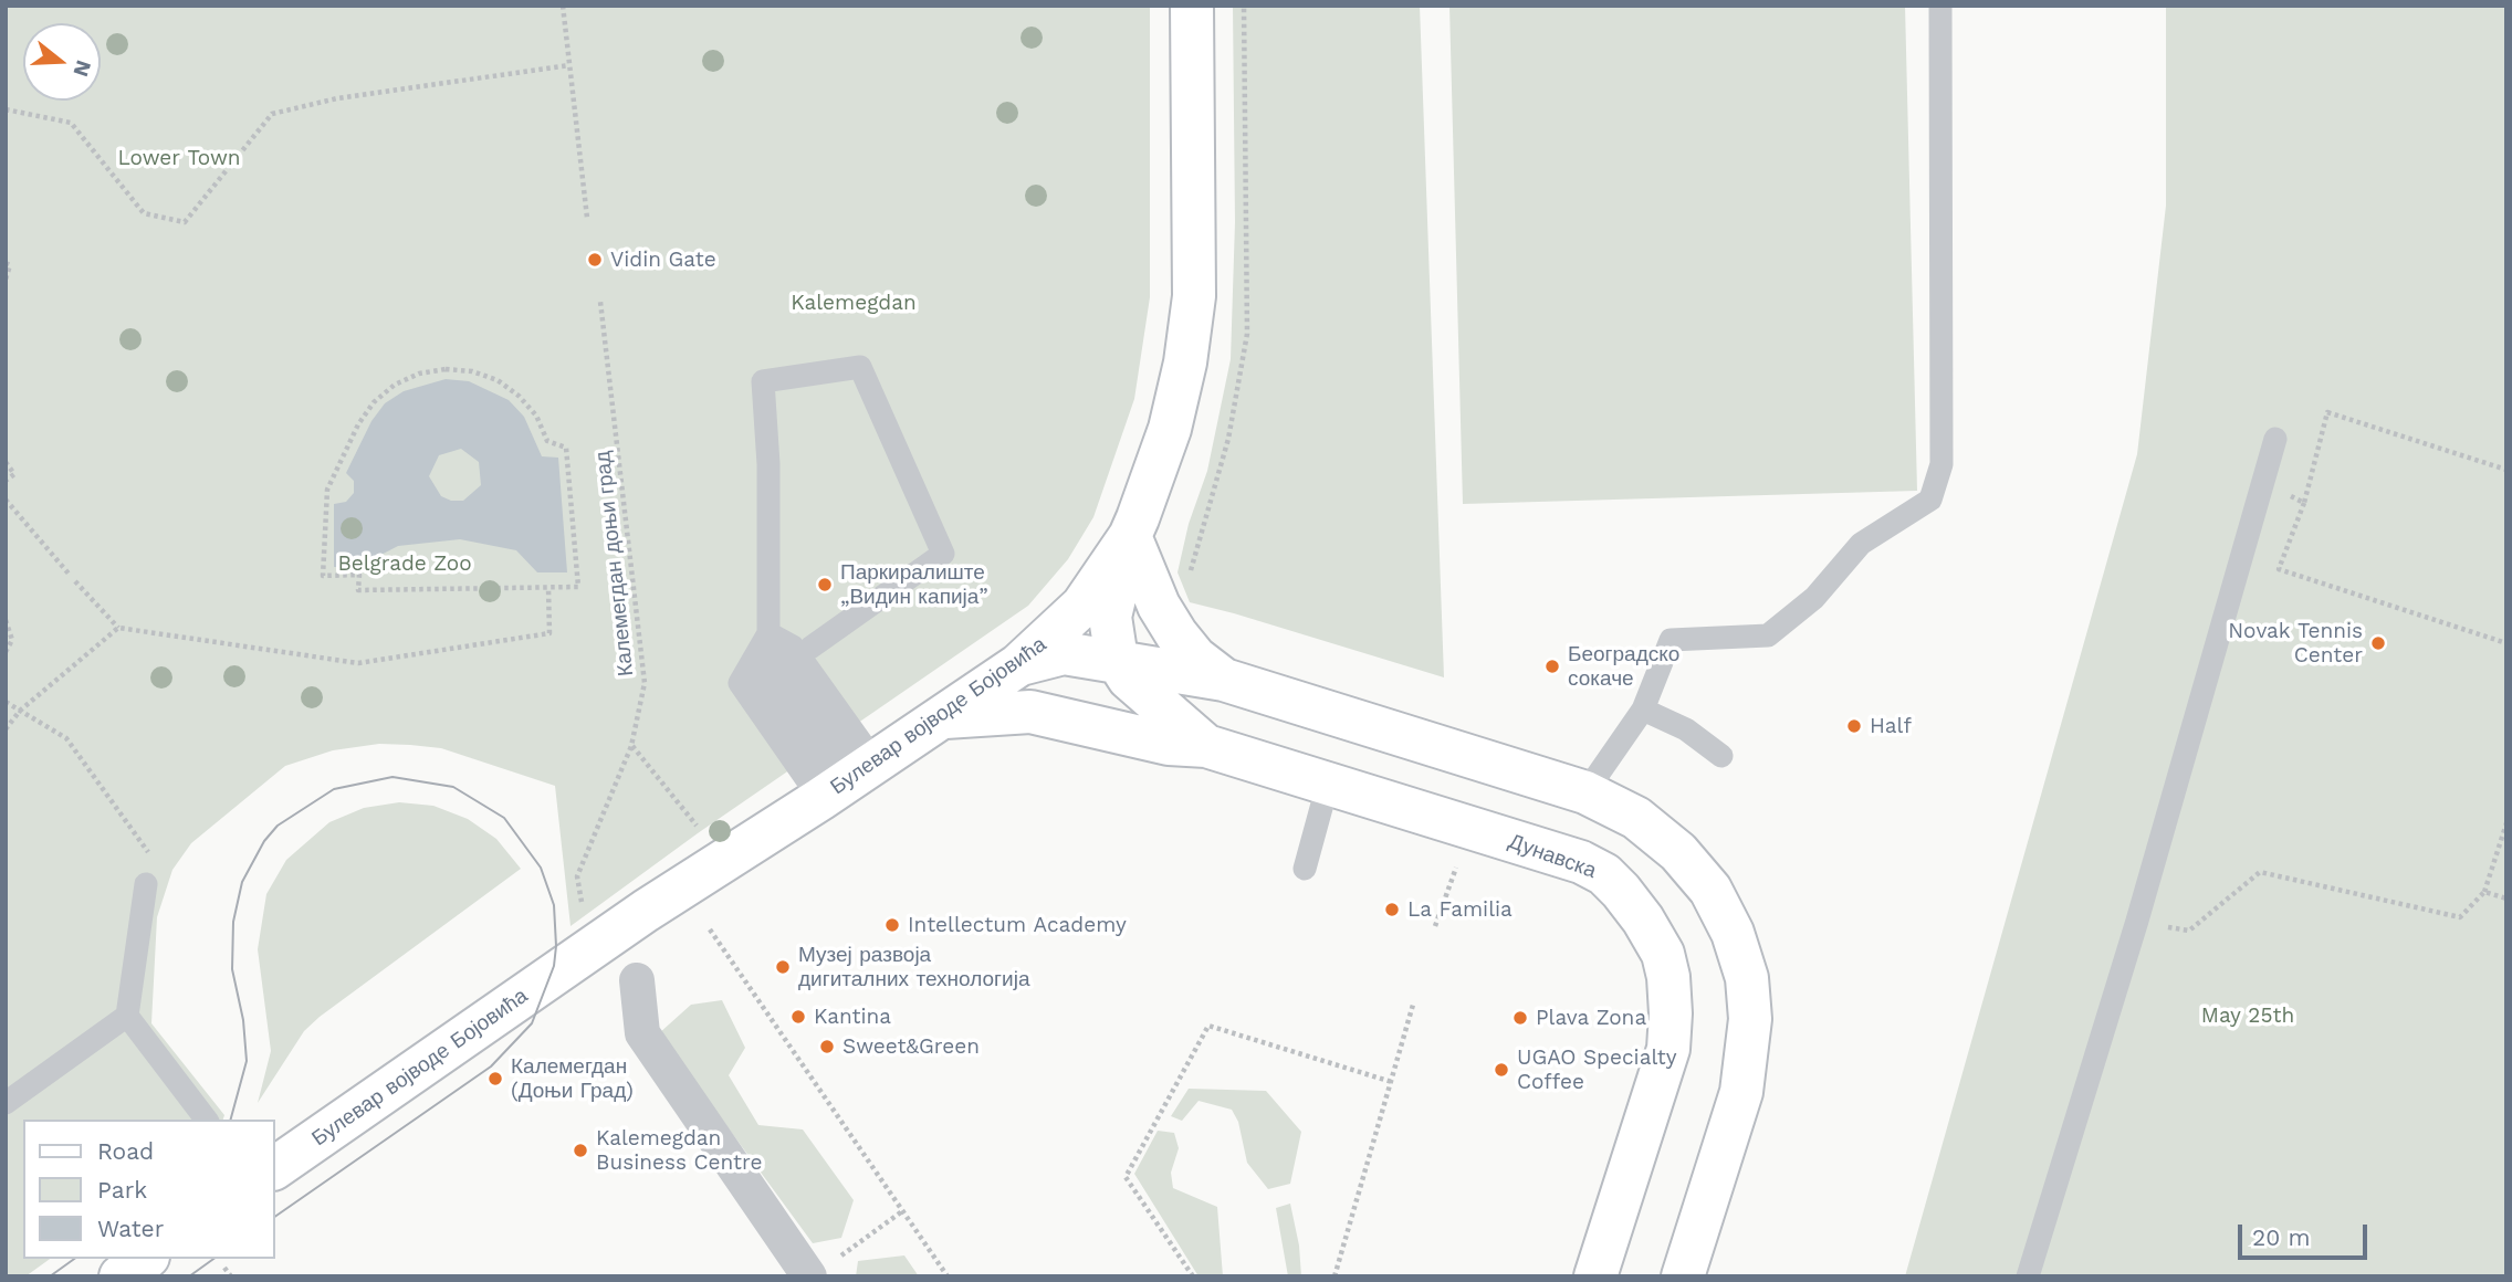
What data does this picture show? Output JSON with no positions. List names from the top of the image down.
{
  "streets": {
    "main road": ["Булевар војводе Бојовића", "Дунавска"],
    "path": ["Калемегдан доњи град"]
  },
  "parks": [
    "Lower Town",
    "Kalemegdan",
    "Belgrade Zoo",
    "May 25th"
  ],
  "places": [
    "Vidin Gate",
    "Паркиралиште „Видин капија”",
    "Novak Tennis Center",
    "Београдско сокаче",
    "Half",
    "La Familia",
    "Intellectum Academy",
    "Музеј развоја дигиталних технологија",
    "Kantina",
    "Plava Zona",
    "Sweet&Green",
    "UGAO Specialty Coffee",
    "Калемегдан (Доњи Град)",
    "Kalemegdan Business Centre"
  ],
  "legend": ["Road", "Park", "Water"],
  "scale_bar": "20 m",
  "north": "right"
}
